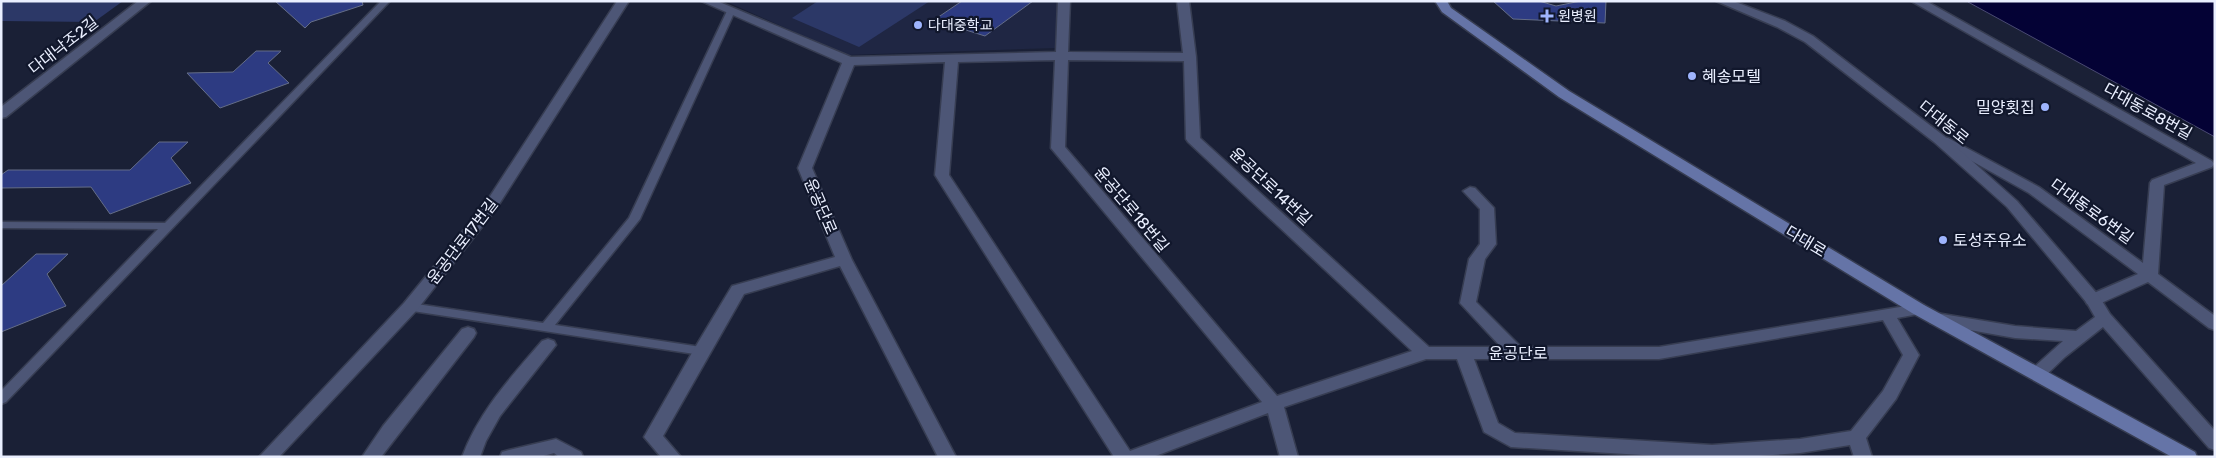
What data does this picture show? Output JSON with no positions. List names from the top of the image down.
{
  "streets": {
    "main road": ["다대로"],
    "street": [
      "다대낙조2길",
      "다대동로8번길",
      "다대동로",
      "윤공단로14번길",
      "윤공단로",
      "윤공단로18번길",
      "다대동로6번길",
      "윤공단로17번길"
    ]
  },
  "crossings": [
    ["다대동로8번길", "다대동로6번길"],
    ["다대동로", "다대동로6번길"],
    ["윤공단로14번길", "윤공단로"],
    ["윤공단로", "윤공단로18번길"],
    ["윤공단로", "다대로"]
  ],
  "places": {
    "health": ["원병원"],
    "other": [
      "다대중학교",
      "혜송모텔",
      "밀양횟집",
      "토성주유소"
    ]
  }
}
